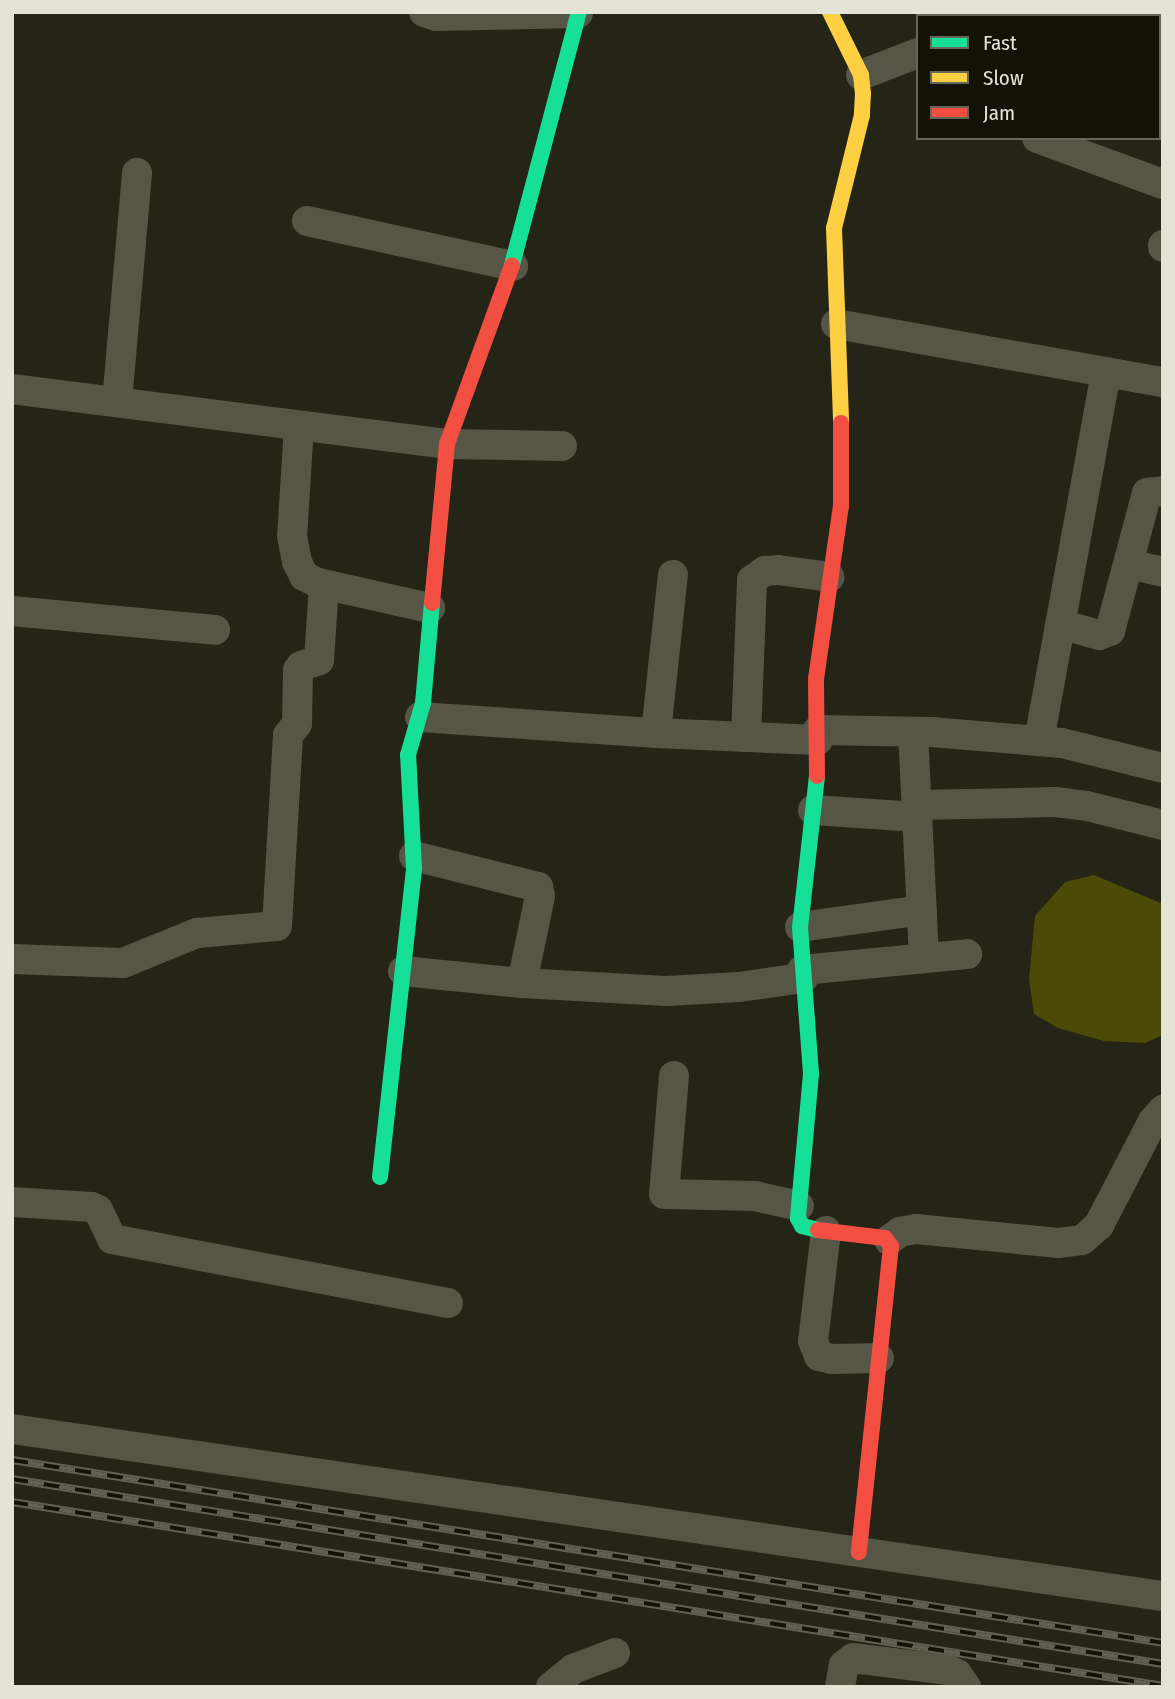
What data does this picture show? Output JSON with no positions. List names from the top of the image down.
{
  "legend": ["Fast", "Slow", "Jam"]
}
